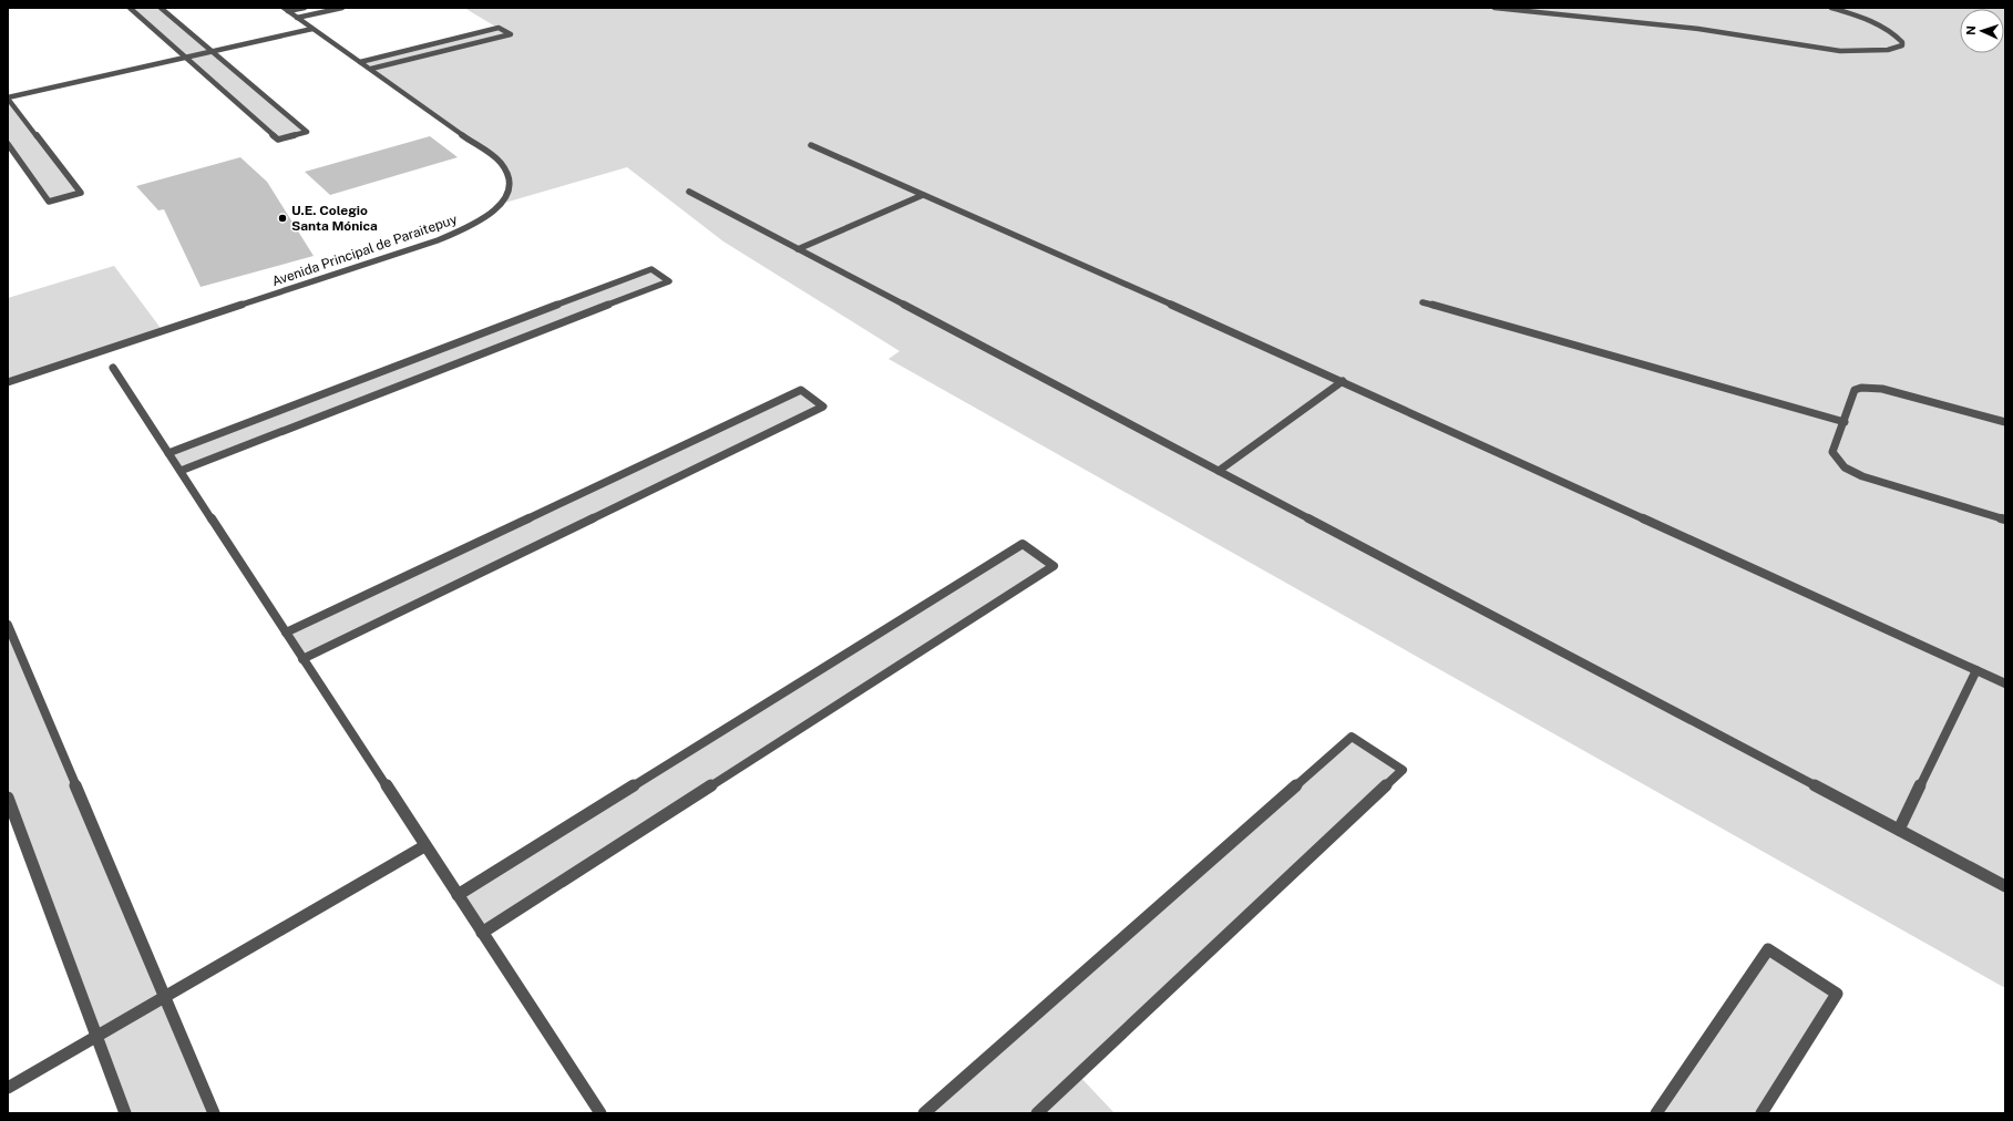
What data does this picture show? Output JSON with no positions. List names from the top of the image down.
{
  "streets": {
    "street": ["Avenida Principal de Paraitepuy"]
  },
  "places": ["U.E. Colegio Santa Mónica"],
  "north": "left"
}
